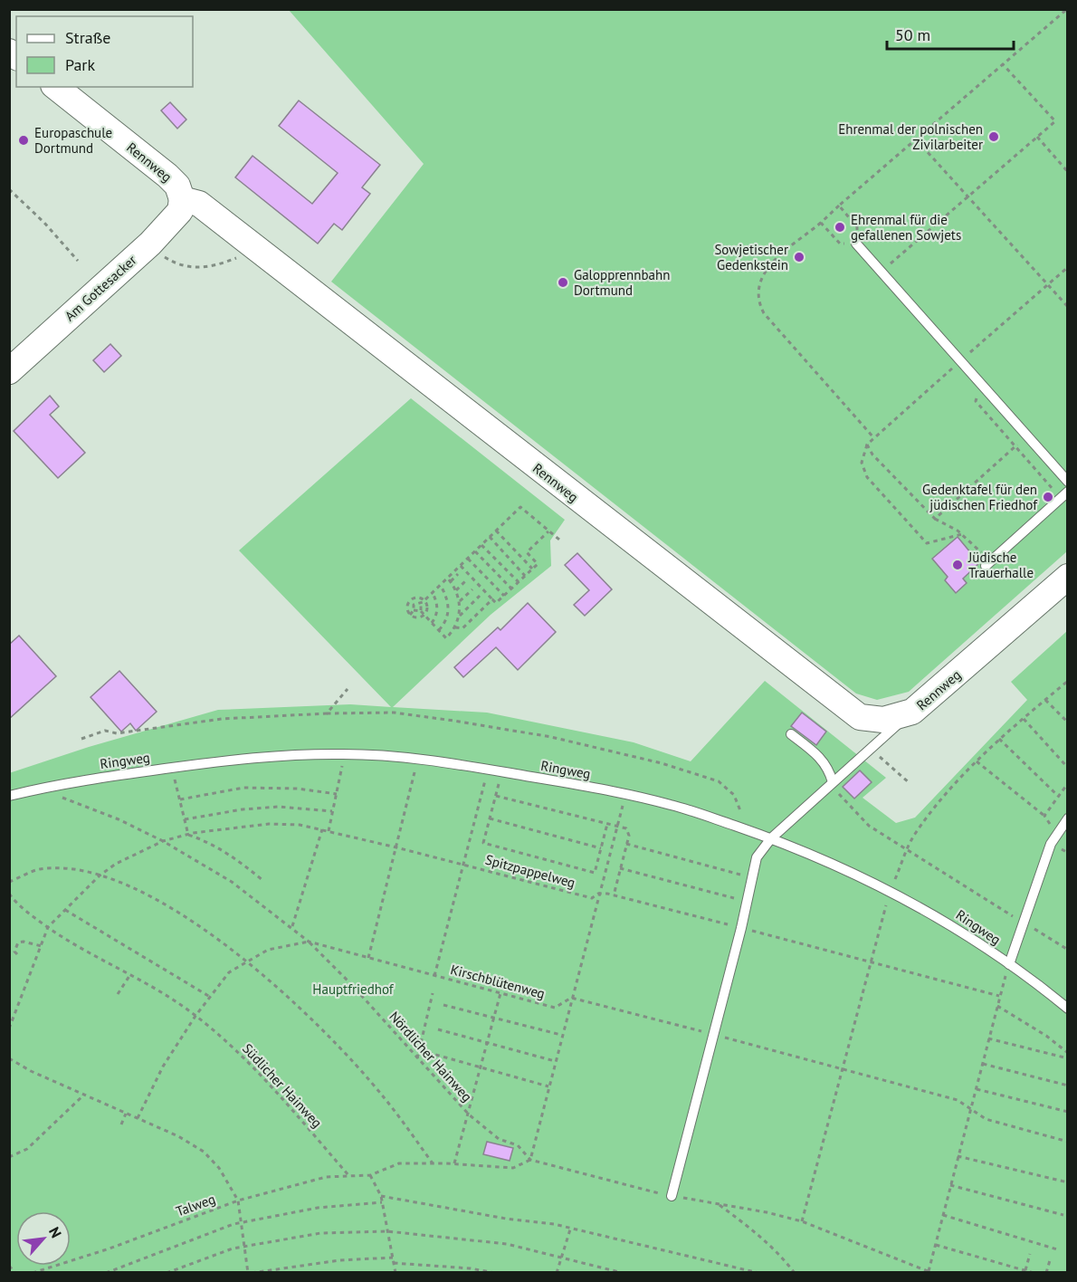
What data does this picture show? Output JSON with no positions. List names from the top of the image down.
{
  "streets": {
    "street": ["Rennweg", "Am Gottesacker"],
    "lane": ["Ringweg"],
    "path": [
      "Spitzpappelweg",
      "Kirschblütenweg",
      "Nördlicher Hainweg",
      "Südlicher Hainweg",
      "Talweg"
    ]
  },
  "crossings": [
    ["Rennweg", "Am Gottesacker"],
    ["Ringweg", "Nördlicher Hainweg"],
    ["Spitzpappelweg", "Nördlicher Hainweg"],
    ["Spitzpappelweg", "Südlicher Hainweg"],
    ["Kirschblütenweg", "Nördlicher Hainweg"],
    ["Südlicher Hainweg", "Talweg"]
  ],
  "parks": ["Hauptfriedhof"],
  "places": [
    "Ehrenmal der polnischen Zivilarbeiter",
    "Europaschule Dortmund",
    "Ehrenmal für die gefallenen Sowjets",
    "Sowjetischer Gedenkstein",
    "Galopprennbahn Dortmund",
    "Gedenktafel für den jüdischen Friedhof",
    "Jüdische Trauerhalle"
  ],
  "legend": ["Straße", "Park"],
  "scale_bar": "50 m",
  "north": "top right"
}
